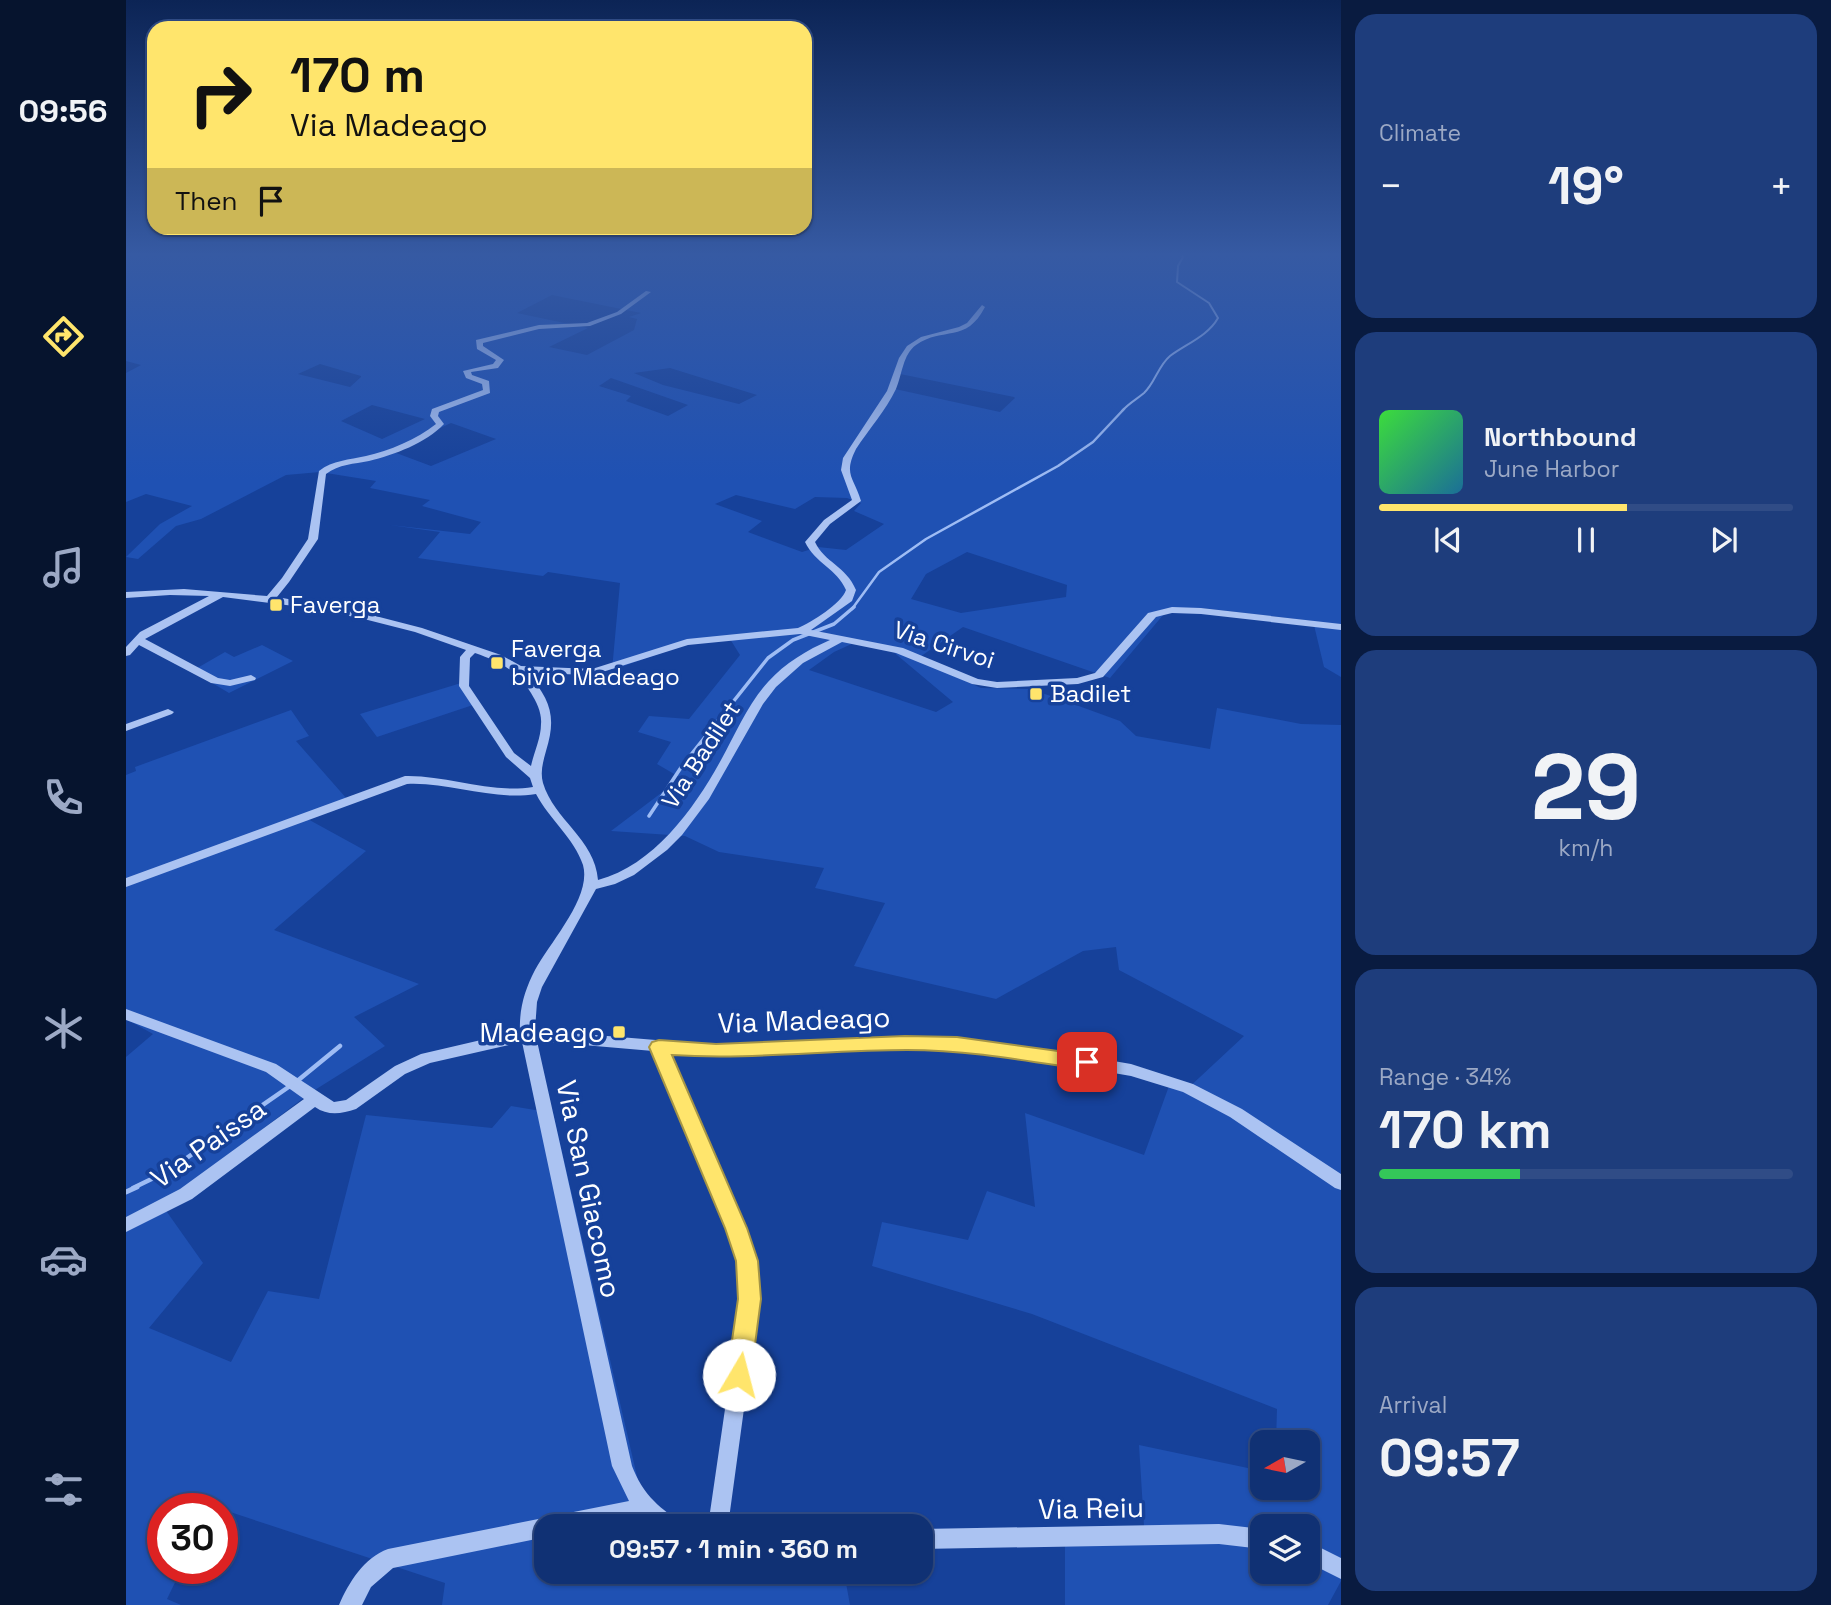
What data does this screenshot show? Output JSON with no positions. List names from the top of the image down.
{
  "streets": {
    "street": [
      "Via Cirvoi",
      "Via Badilet",
      "Via Madeago",
      "Via Paissa",
      "Via San Giacomo",
      "Via Reiu"
    ]
  },
  "crossings": [
    ["Via Cirvoi", "Via Badilet"],
    ["Via Badilet", "Via San Giacomo"],
    ["Via Madeago", "Via Paissa"],
    ["Via Madeago", "Via San Giacomo"]
  ],
  "places": {
    "transit": [
      "Faverga",
      "Faverga bivio Madeago",
      "Badilet",
      "Madeago"
    ]
  },
  "north": "left",
  "page": {
    "tabs": "09:56",
    "tile": [
      "Climate",
      ["29", "km/h"],
      ["Range · 34%", "170 km"],
      ["Arrival", "09:57"]
    ],
    "turn": ["170 m", "Via Madeago"],
    "heat": ["−", "19°", "+"],
    "then": "Then",
    "song": ["Northbound", "June Harbor"],
    "limit": "30",
    "trip": "09:57 · 1 min · 360 m"
  }
}
